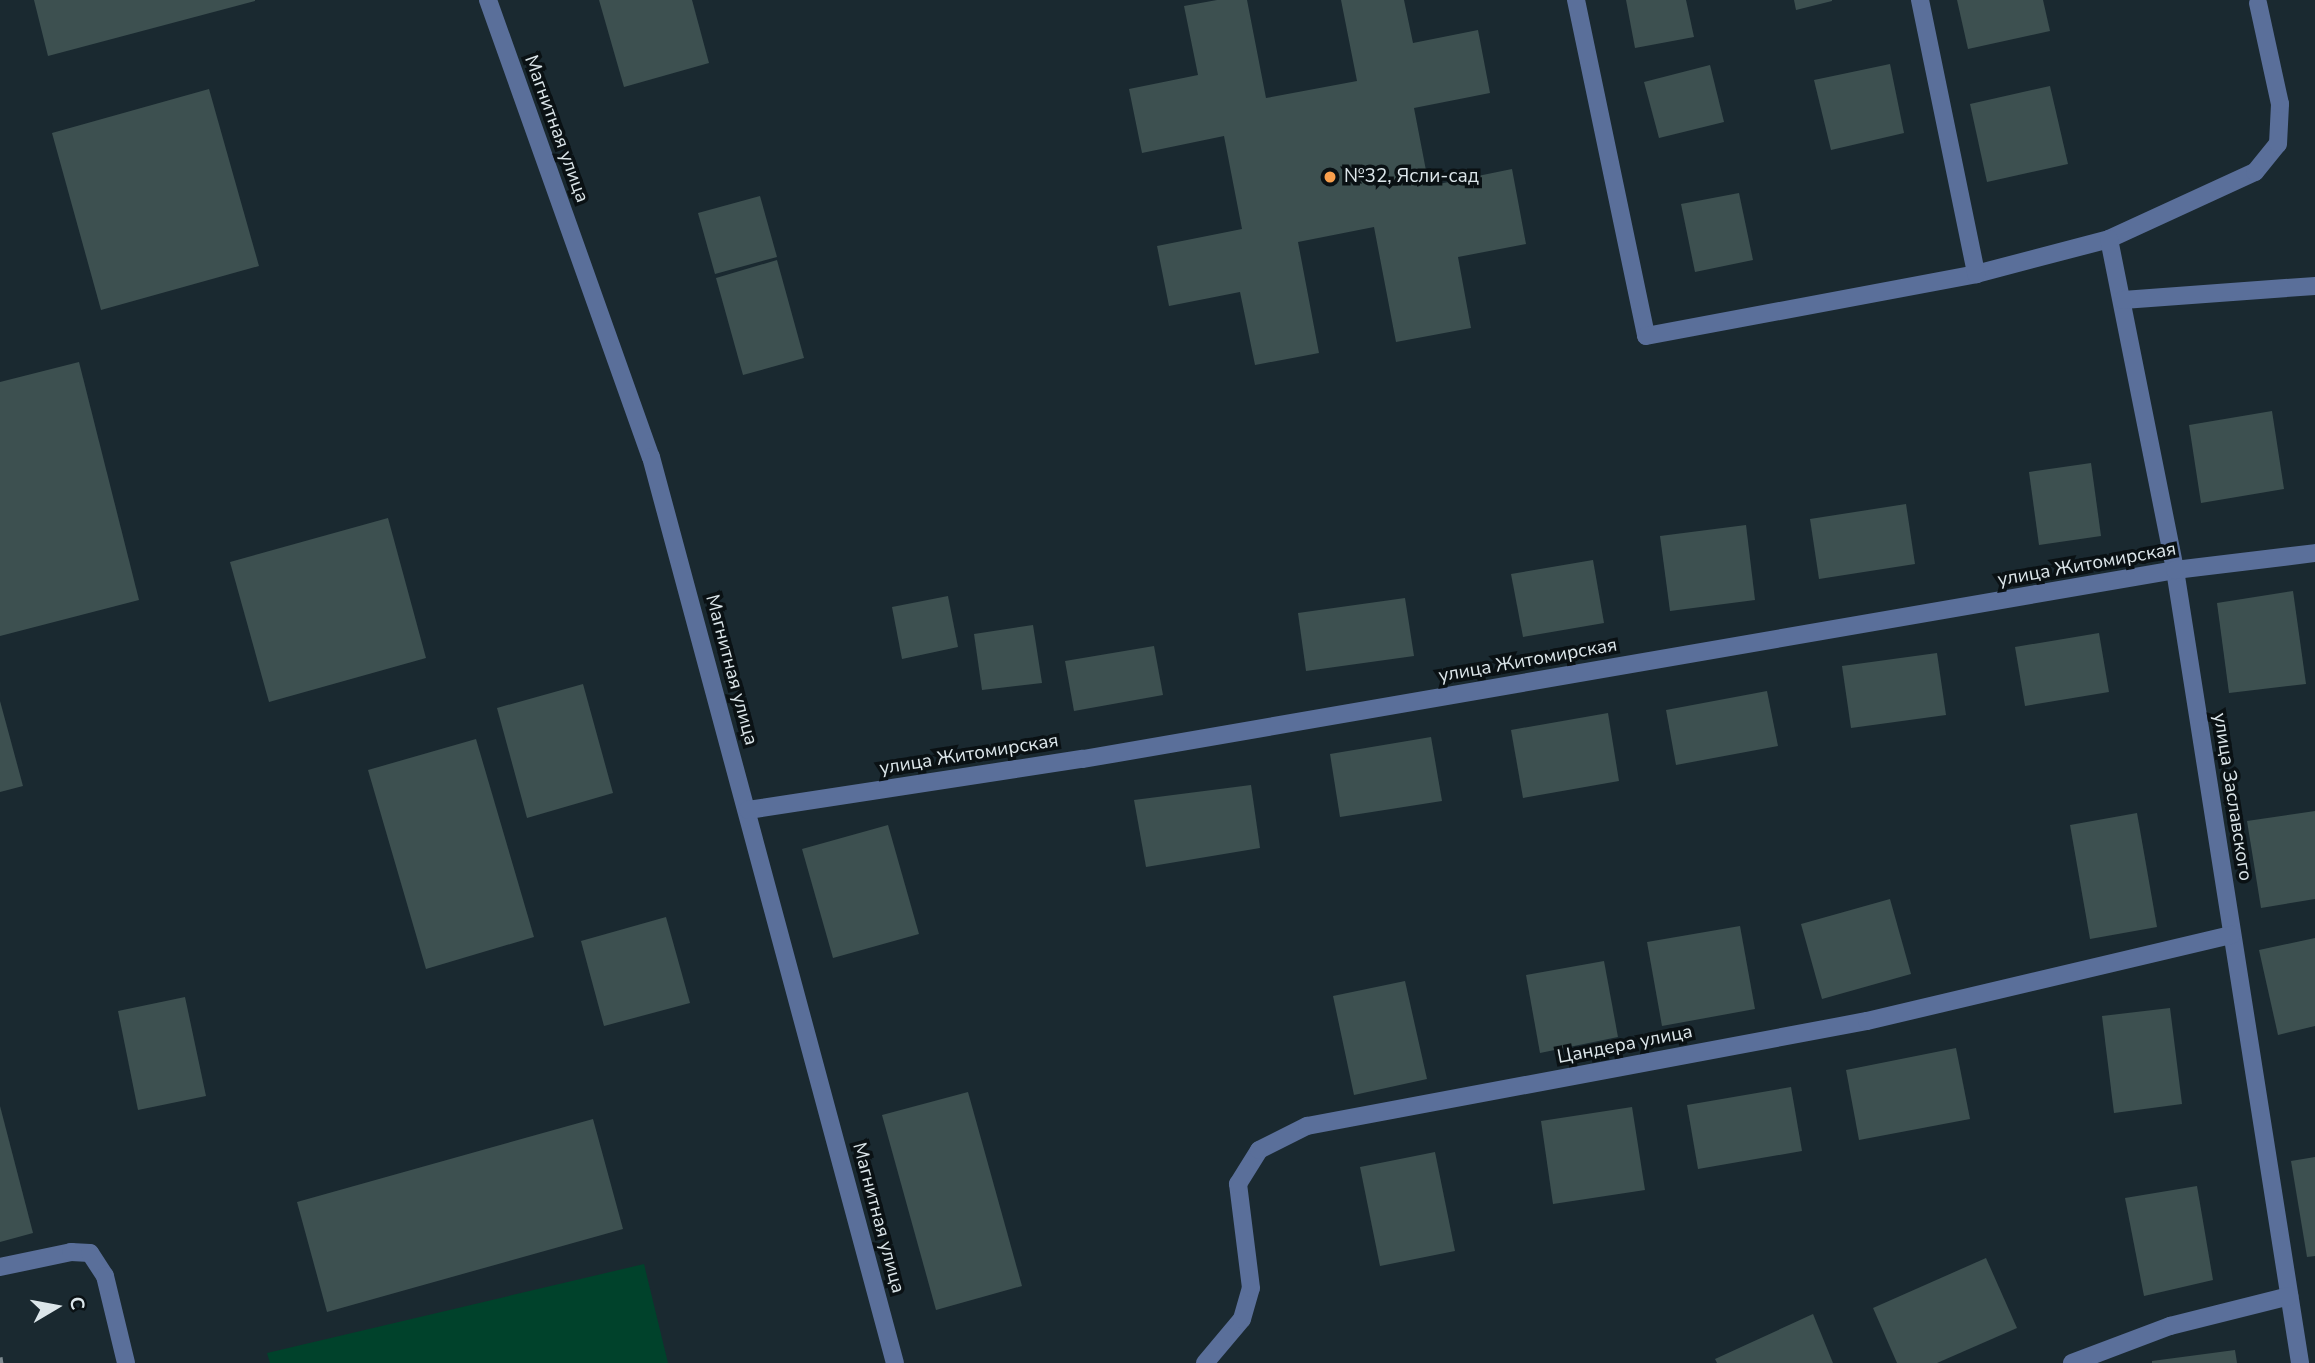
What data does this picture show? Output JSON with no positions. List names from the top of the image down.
{
  "streets": {
    "street": [
      "Магнитная улица",
      "улица Житомирская",
      "улица Заславского",
      "Цандера улица"
    ]
  },
  "crossings": [
    ["Магнитная улица", "улица Житомирская"],
    ["улица Житомирская", "улица Заславского"],
    ["улица Заславского", "Цандера улица"]
  ],
  "places": ["№32, Ясли-сад"],
  "north": "right"
}
